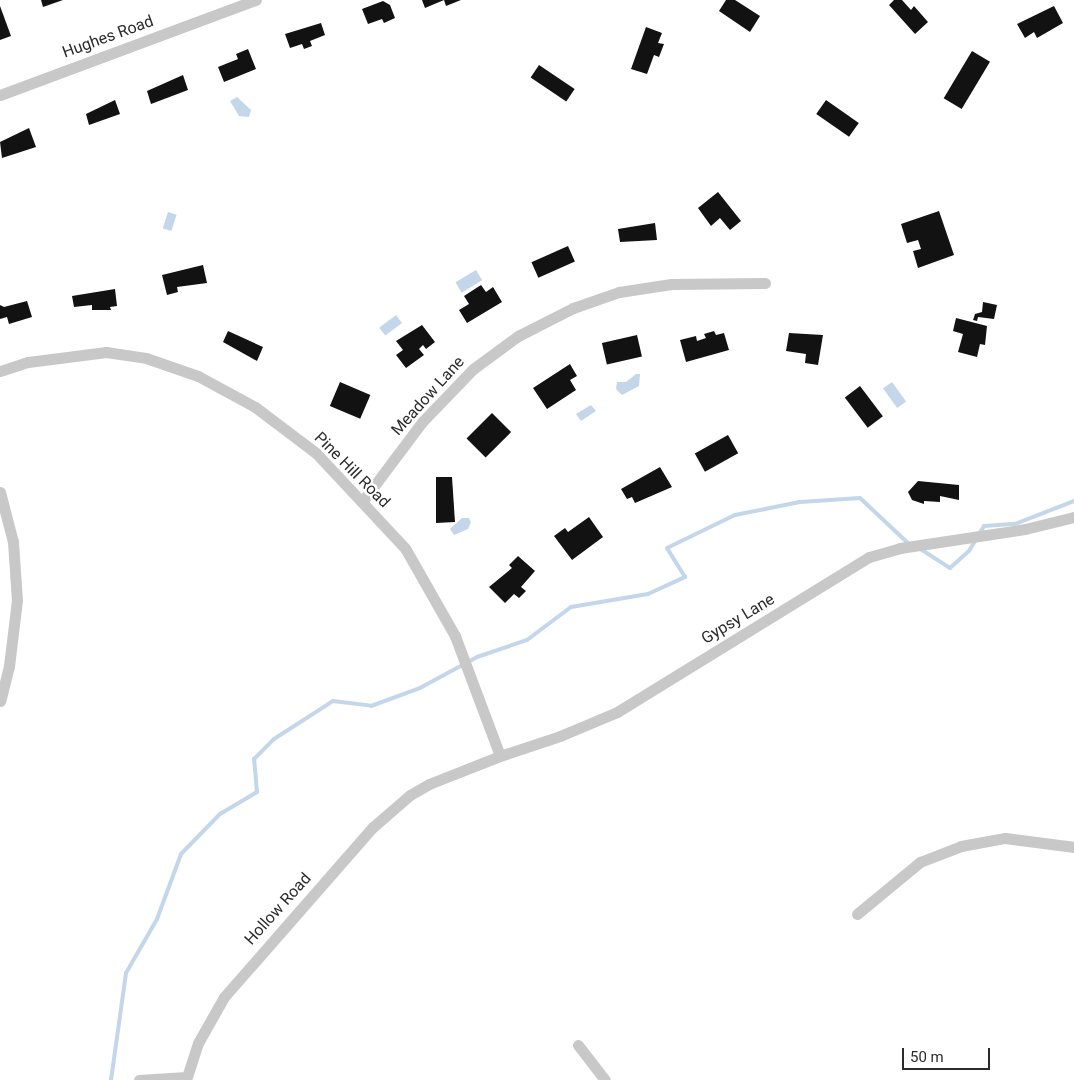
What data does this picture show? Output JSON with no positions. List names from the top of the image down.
{
  "streets": {
    "street": [
      "Hughes Road",
      "Meadow Lane",
      "Pine Hill Road",
      "Gypsy Lane",
      "Hollow Road"
    ]
  },
  "crossings": [
    ["Meadow Lane", "Pine Hill Road"],
    ["Pine Hill Road", "Gypsy Lane"],
    ["Gypsy Lane", "Hollow Road"]
  ],
  "scale_bar": "50 m"
}
